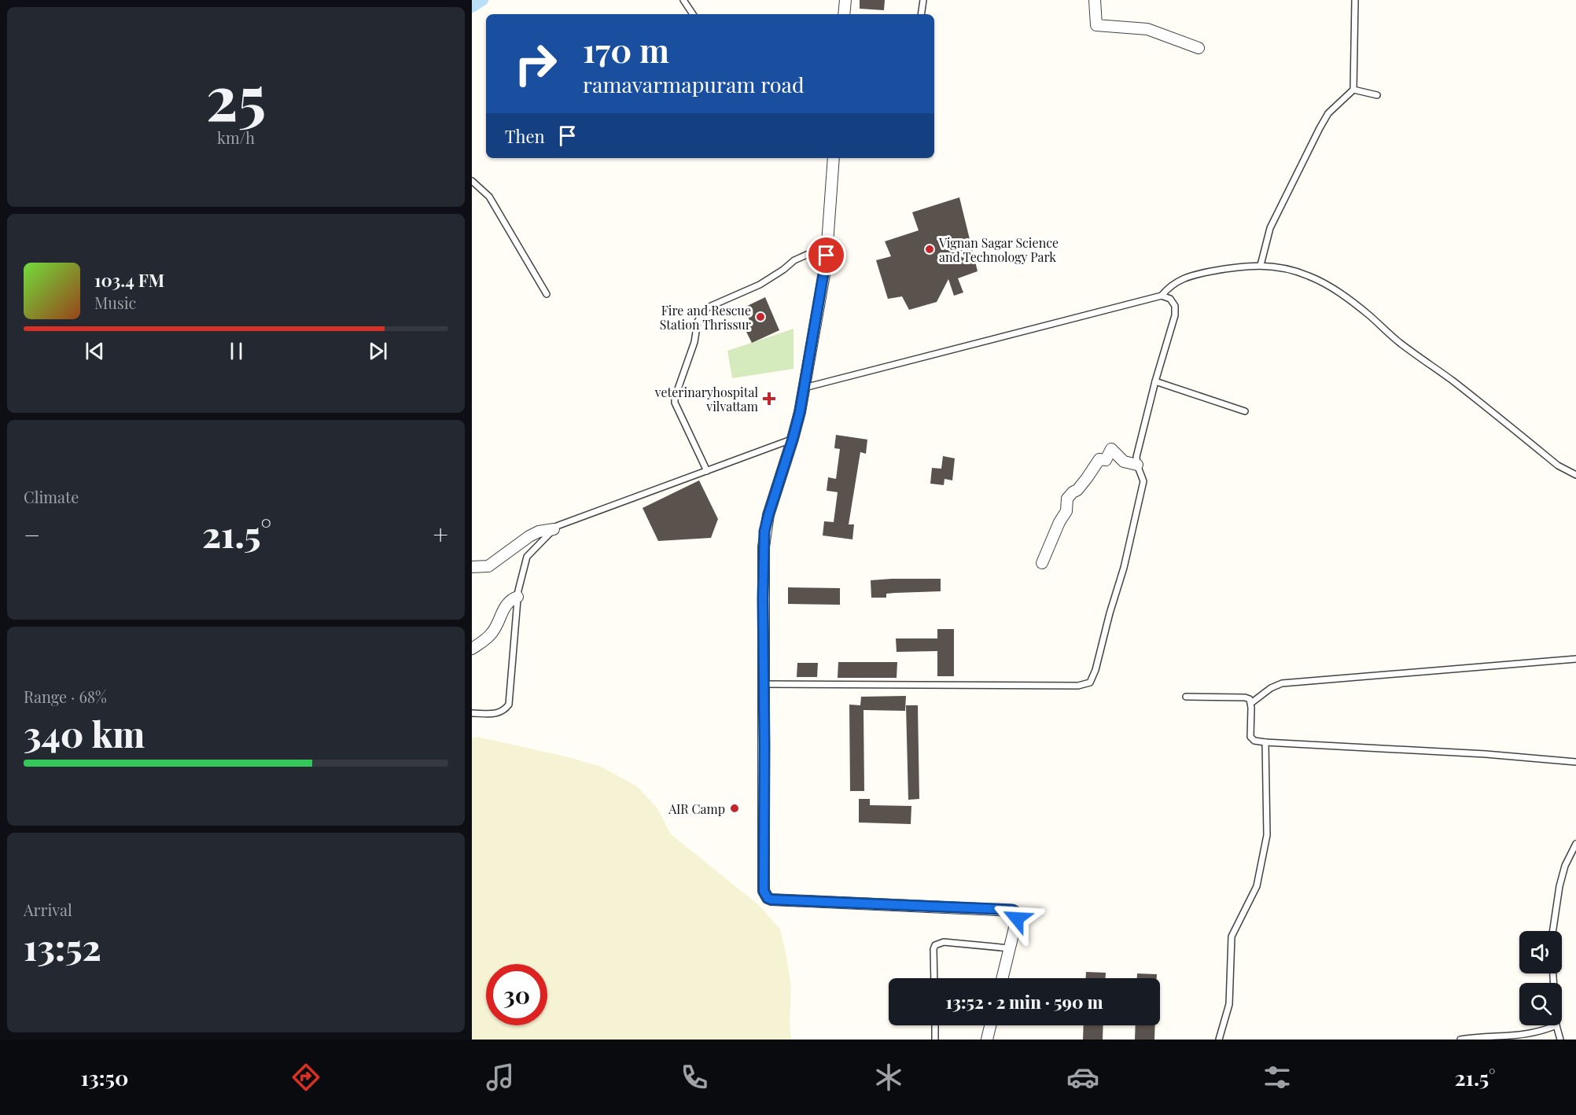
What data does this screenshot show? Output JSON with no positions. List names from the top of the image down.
{
  "places": {
    "other": ["Vignan Sagar Science and Technology Park", "Fire and Rescue Station Thrissur", "AIR Camp"],
    "health": ["veterinaryhospital vilvattam"]
  },
  "page": {
    "tile": [
      ["25", "km/h"],
      "Climate",
      ["Range · 68%", "340 km"],
      ["Arrival", "13:52"]
    ],
    "turn": ["170 m", "ramavarmapuram road"],
    "then": "Then",
    "song": ["103.4 FM", "Music"],
    "heat": ["−", "21.5°", "+"],
    "limit": "30",
    "trip": "13:52 · 2 min · 590 m",
    "tabs": ["13:50", "21.5°"]
  }
}
